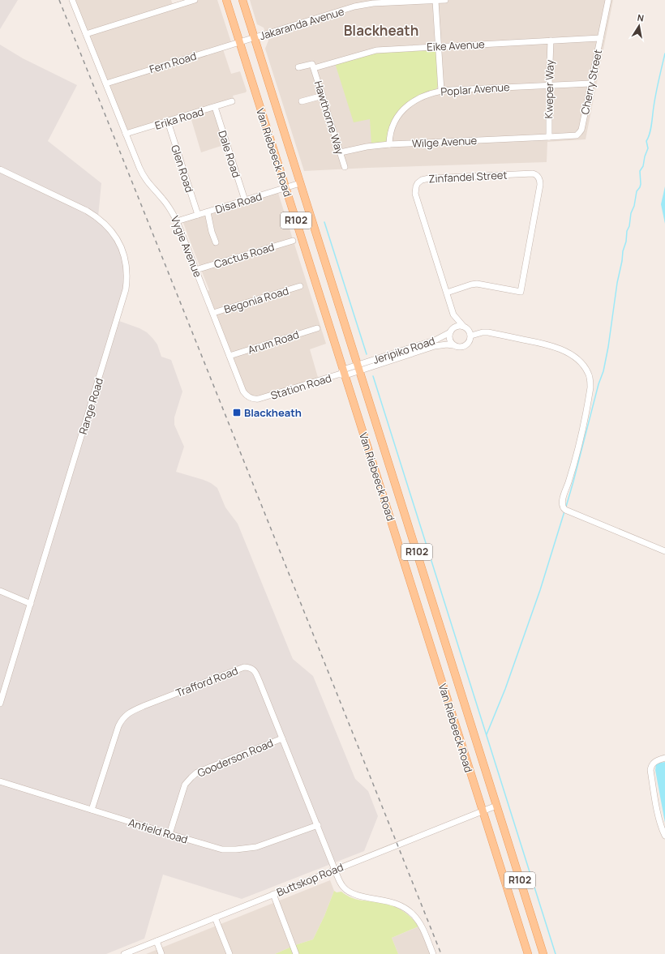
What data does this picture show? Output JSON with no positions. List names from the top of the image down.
{
  "streets": {
    "main road": ["Van Riebeeck Road", "R102"],
    "street": [
      "Jakaranda Avenue",
      "Eike Avenue",
      "Fern Road",
      "Cherry Street",
      "Poplar Avenue",
      "Kweper Way",
      "Hawthorne Way",
      "Erika Road",
      "Wilge Avenue",
      "Dale Road",
      "Glen Road",
      "Zinfandel Street",
      "Disa Road",
      "Vygie Avenue",
      "Cactus Road",
      "Begonia Road",
      "Arum Road",
      "Jeripiko Road",
      "Station Road",
      "Range Road",
      "Trafford Road",
      "Gooderson Road",
      "Anfield Road",
      "Buttskop Road"
    ]
  },
  "crossings": [
    ["Jakaranda Avenue", "Fern Road"],
    ["Jakaranda Avenue", "Van Riebeeck Road"],
    ["Eike Avenue", "Cherry Street"],
    ["Eike Avenue", "Kweper Way"],
    ["Eike Avenue", "Hawthorne Way"],
    ["Fern Road", "Van Riebeeck Road"],
    ["Fern Road", "Vygie Avenue"],
    ["Cherry Street", "Poplar Avenue"],
    ["Cherry Street", "Kweper Way"],
    ["Cherry Street", "Wilge Avenue"],
    ["Poplar Avenue", "Kweper Way"],
    ["Poplar Avenue", "Wilge Avenue"],
    ["Kweper Way", "Wilge Avenue"],
    ["Hawthorne Way", "Wilge Avenue"],
    ["Erika Road", "Dale Road"],
    ["Erika Road", "Glen Road"],
    ["Erika Road", "Vygie Avenue"],
    ["Van Riebeeck Road", "Disa Road"],
    ["Van Riebeeck Road", "Jeripiko Road"],
    ["Van Riebeeck Road", "Station Road"],
    ["Van Riebeeck Road", "Buttskop Road"],
    ["Dale Road", "Disa Road"],
    ["Glen Road", "Disa Road"],
    ["Zinfandel Street", "Jeripiko Road"],
    ["Disa Road", "Vygie Avenue"],
    ["Vygie Avenue", "Cactus Road"],
    ["Vygie Avenue", "Begonia Road"],
    ["Vygie Avenue", "Arum Road"],
    ["Vygie Avenue", "Station Road"],
    ["Jeripiko Road", "Station Road"],
    ["Trafford Road", "Gooderson Road"],
    ["Trafford Road", "Anfield Road"],
    ["Trafford Road", "Buttskop Road"],
    ["Gooderson Road", "Anfield Road"]
  ],
  "districts": ["Blackheath"],
  "places": {
    "transit": ["Blackheath"]
  },
  "north": "top"
}
